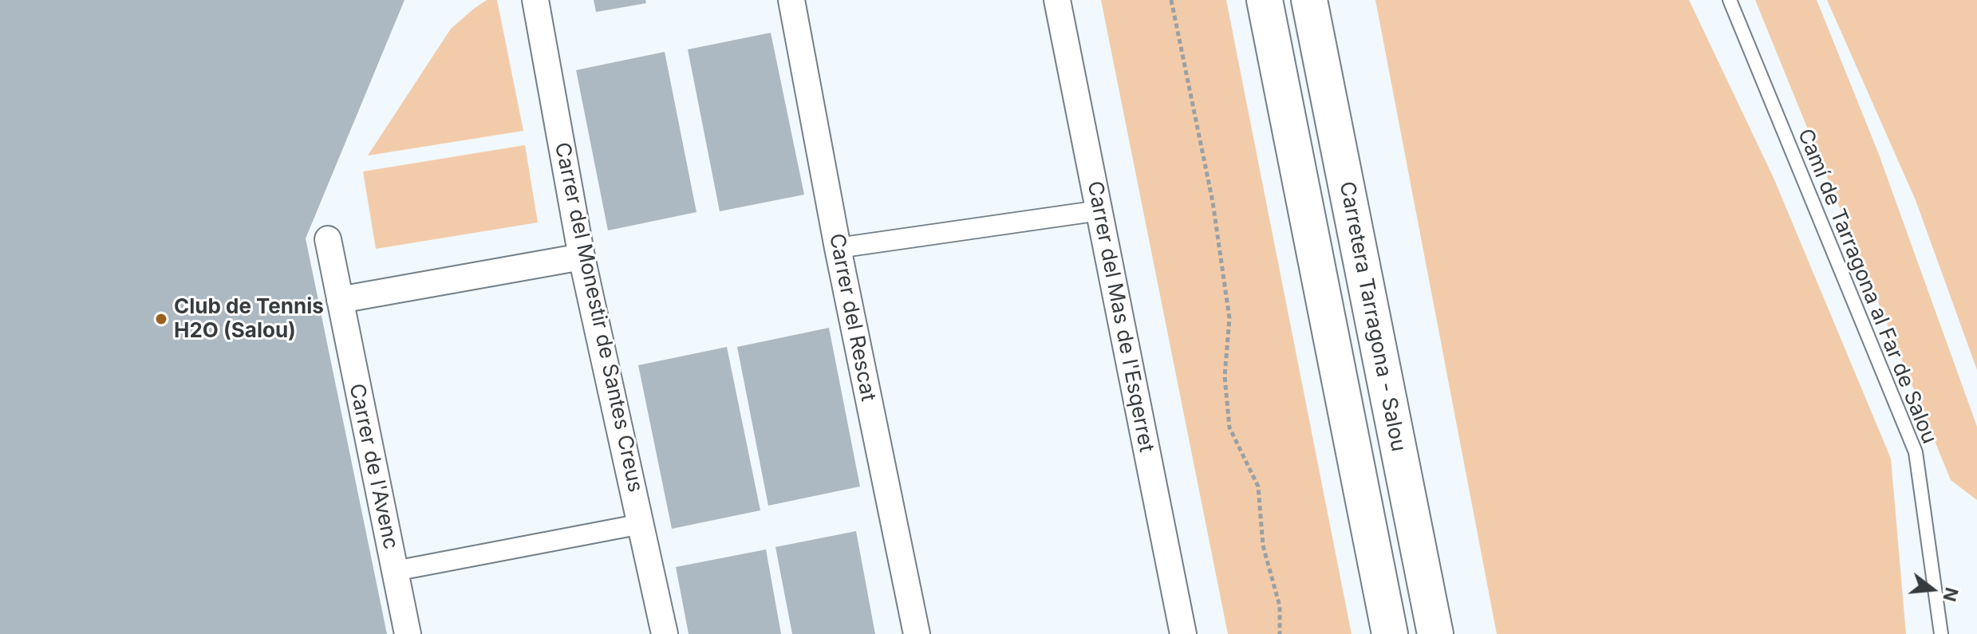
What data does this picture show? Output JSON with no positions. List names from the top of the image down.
{
  "streets": {
    "highway": ["Carretera Tarragona - Salou"],
    "street": [
      "Carrer del Mas de l'Esqerret",
      "Carrer del Monestir de Santes Creus",
      "Carrer del Rescat",
      "Carrer de l'Avenc"
    ],
    "lane": ["Camí de Tarragona al Far de Salou"]
  },
  "places": ["Club de Tennis H2O (Salou)"],
  "north": "right"
}
